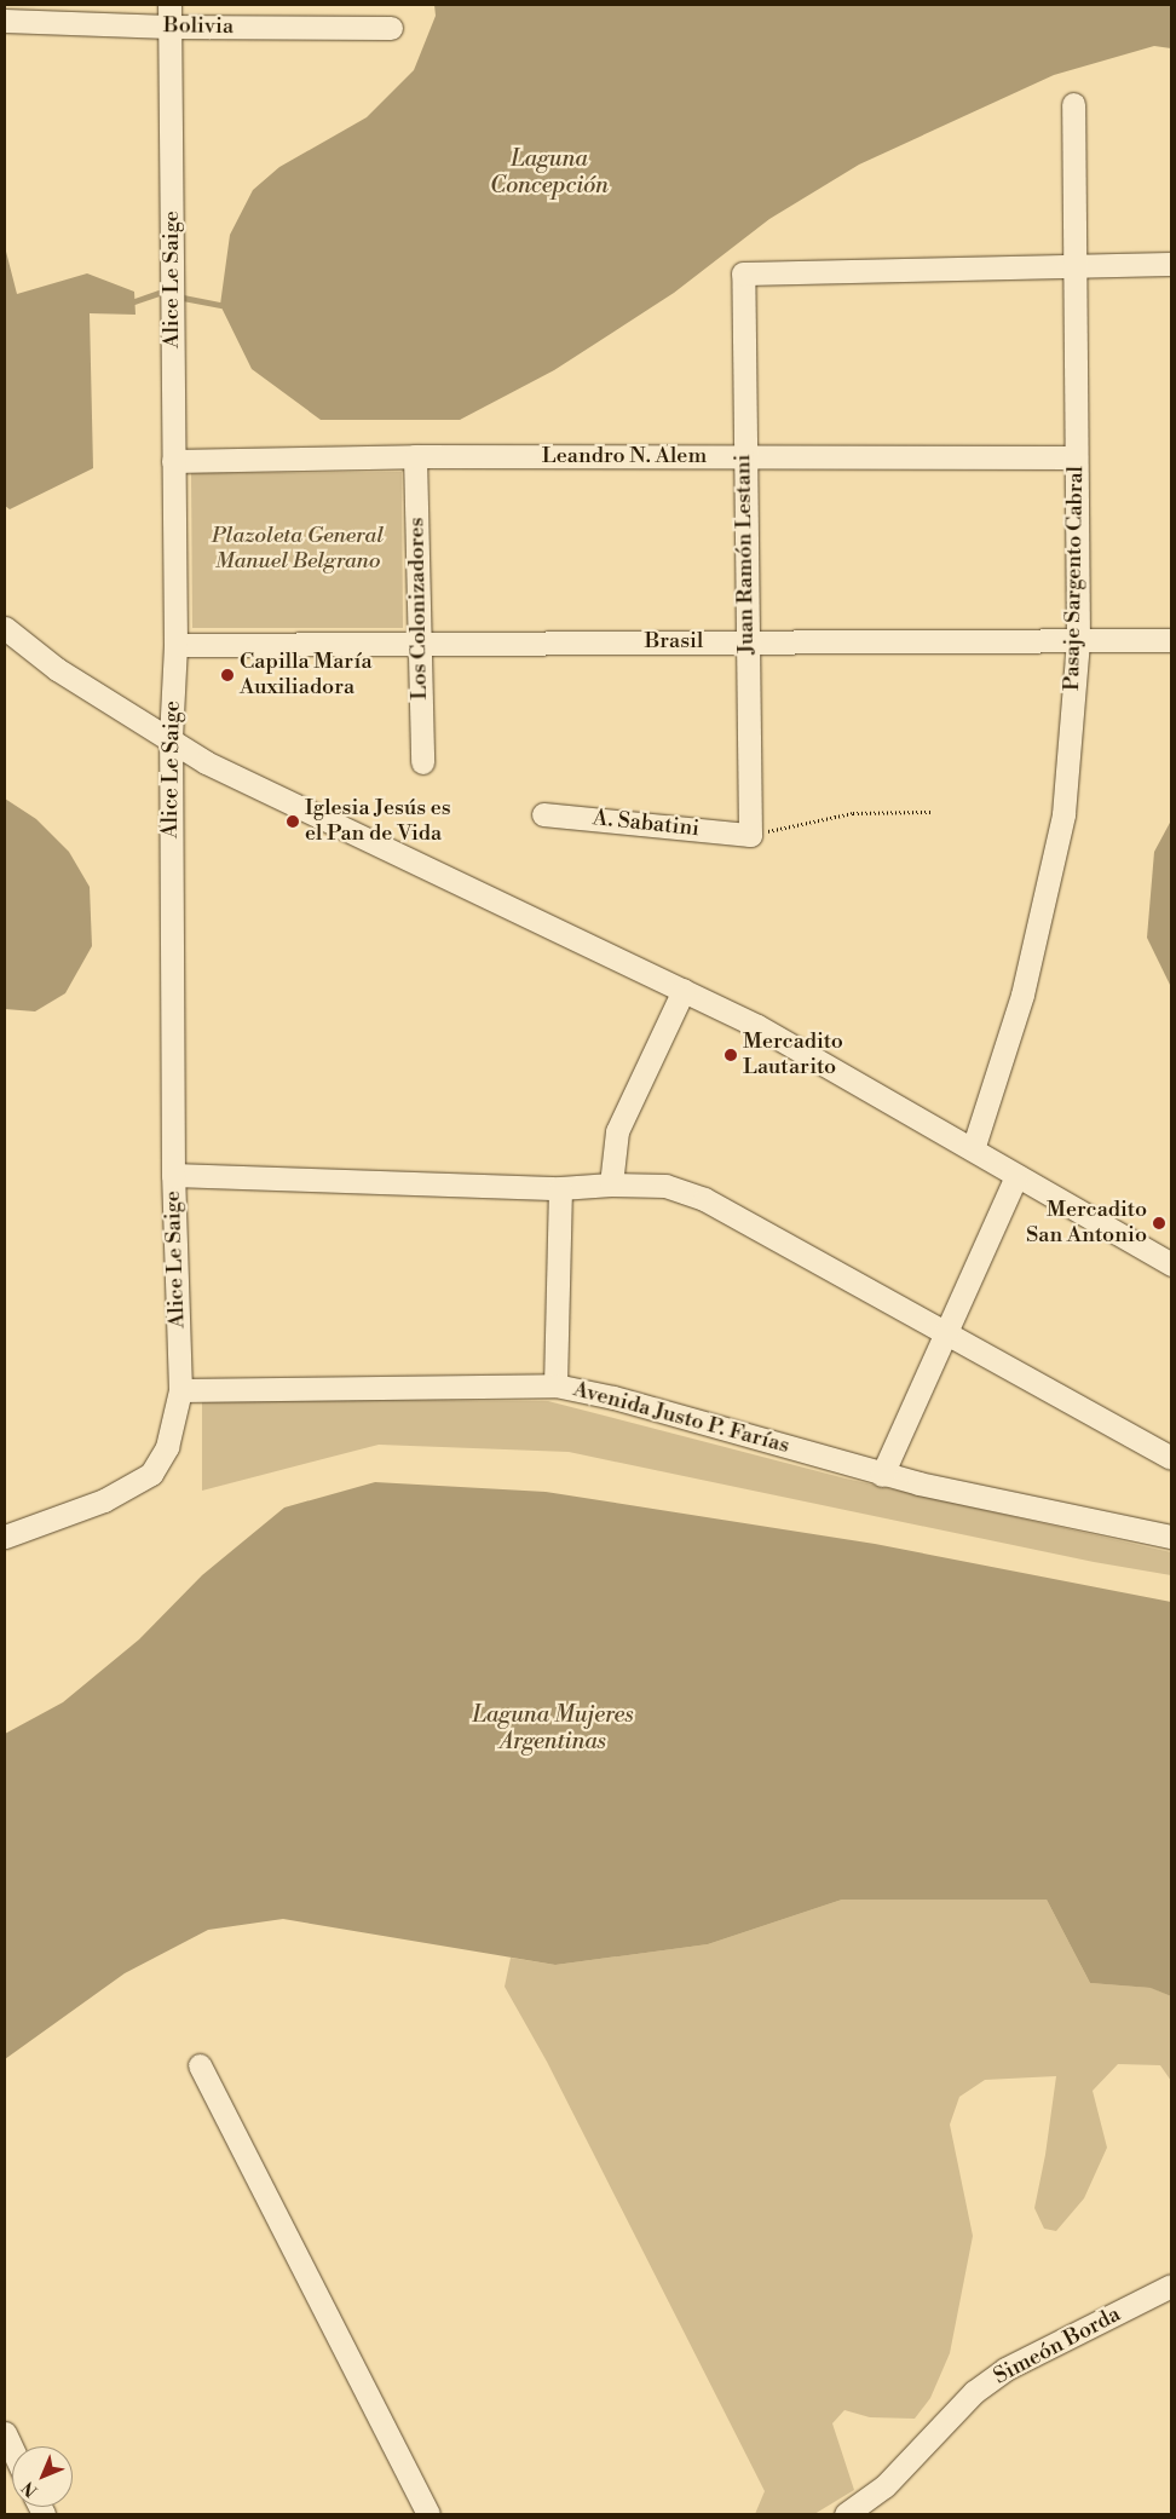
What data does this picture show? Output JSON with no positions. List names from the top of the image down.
{
  "streets": {
    "street": [
      "Bolivia",
      "Alice Le Saige",
      "Leandro N. Alem",
      "Juan Ramón Lestani",
      "Pasaje Sargento Cabral",
      "Los Colonizadores",
      "Brasil",
      "A. Sabatini",
      "Avenida Justo P. Farías",
      "Simeón Borda"
    ]
  },
  "crossings": [
    ["Bolivia", "Alice Le Saige"],
    ["Alice Le Saige", "Leandro N. Alem"],
    ["Alice Le Saige", "Brasil"],
    ["Alice Le Saige", "Avenida Justo P. Farías"],
    ["Leandro N. Alem", "Juan Ramón Lestani"],
    ["Leandro N. Alem", "Pasaje Sargento Cabral"],
    ["Leandro N. Alem", "Los Colonizadores"],
    ["Juan Ramón Lestani", "Pasaje Sargento Cabral"],
    ["Juan Ramón Lestani", "Brasil"],
    ["Juan Ramón Lestani", "A. Sabatini"],
    ["Pasaje Sargento Cabral", "Brasil"],
    ["Los Colonizadores", "Brasil"]
  ],
  "water": ["Laguna Concepción", "Laguna Mujeres Argentinas"],
  "parks": ["Plazoleta General Manuel Belgrano"],
  "places": [
    "Capilla María Auxiliadora",
    "Iglesia Jesús es el Pan de Vida",
    "Mercadito Lautarito",
    "Mercadito San Antonio"
  ],
  "north": "bottom left"
}
